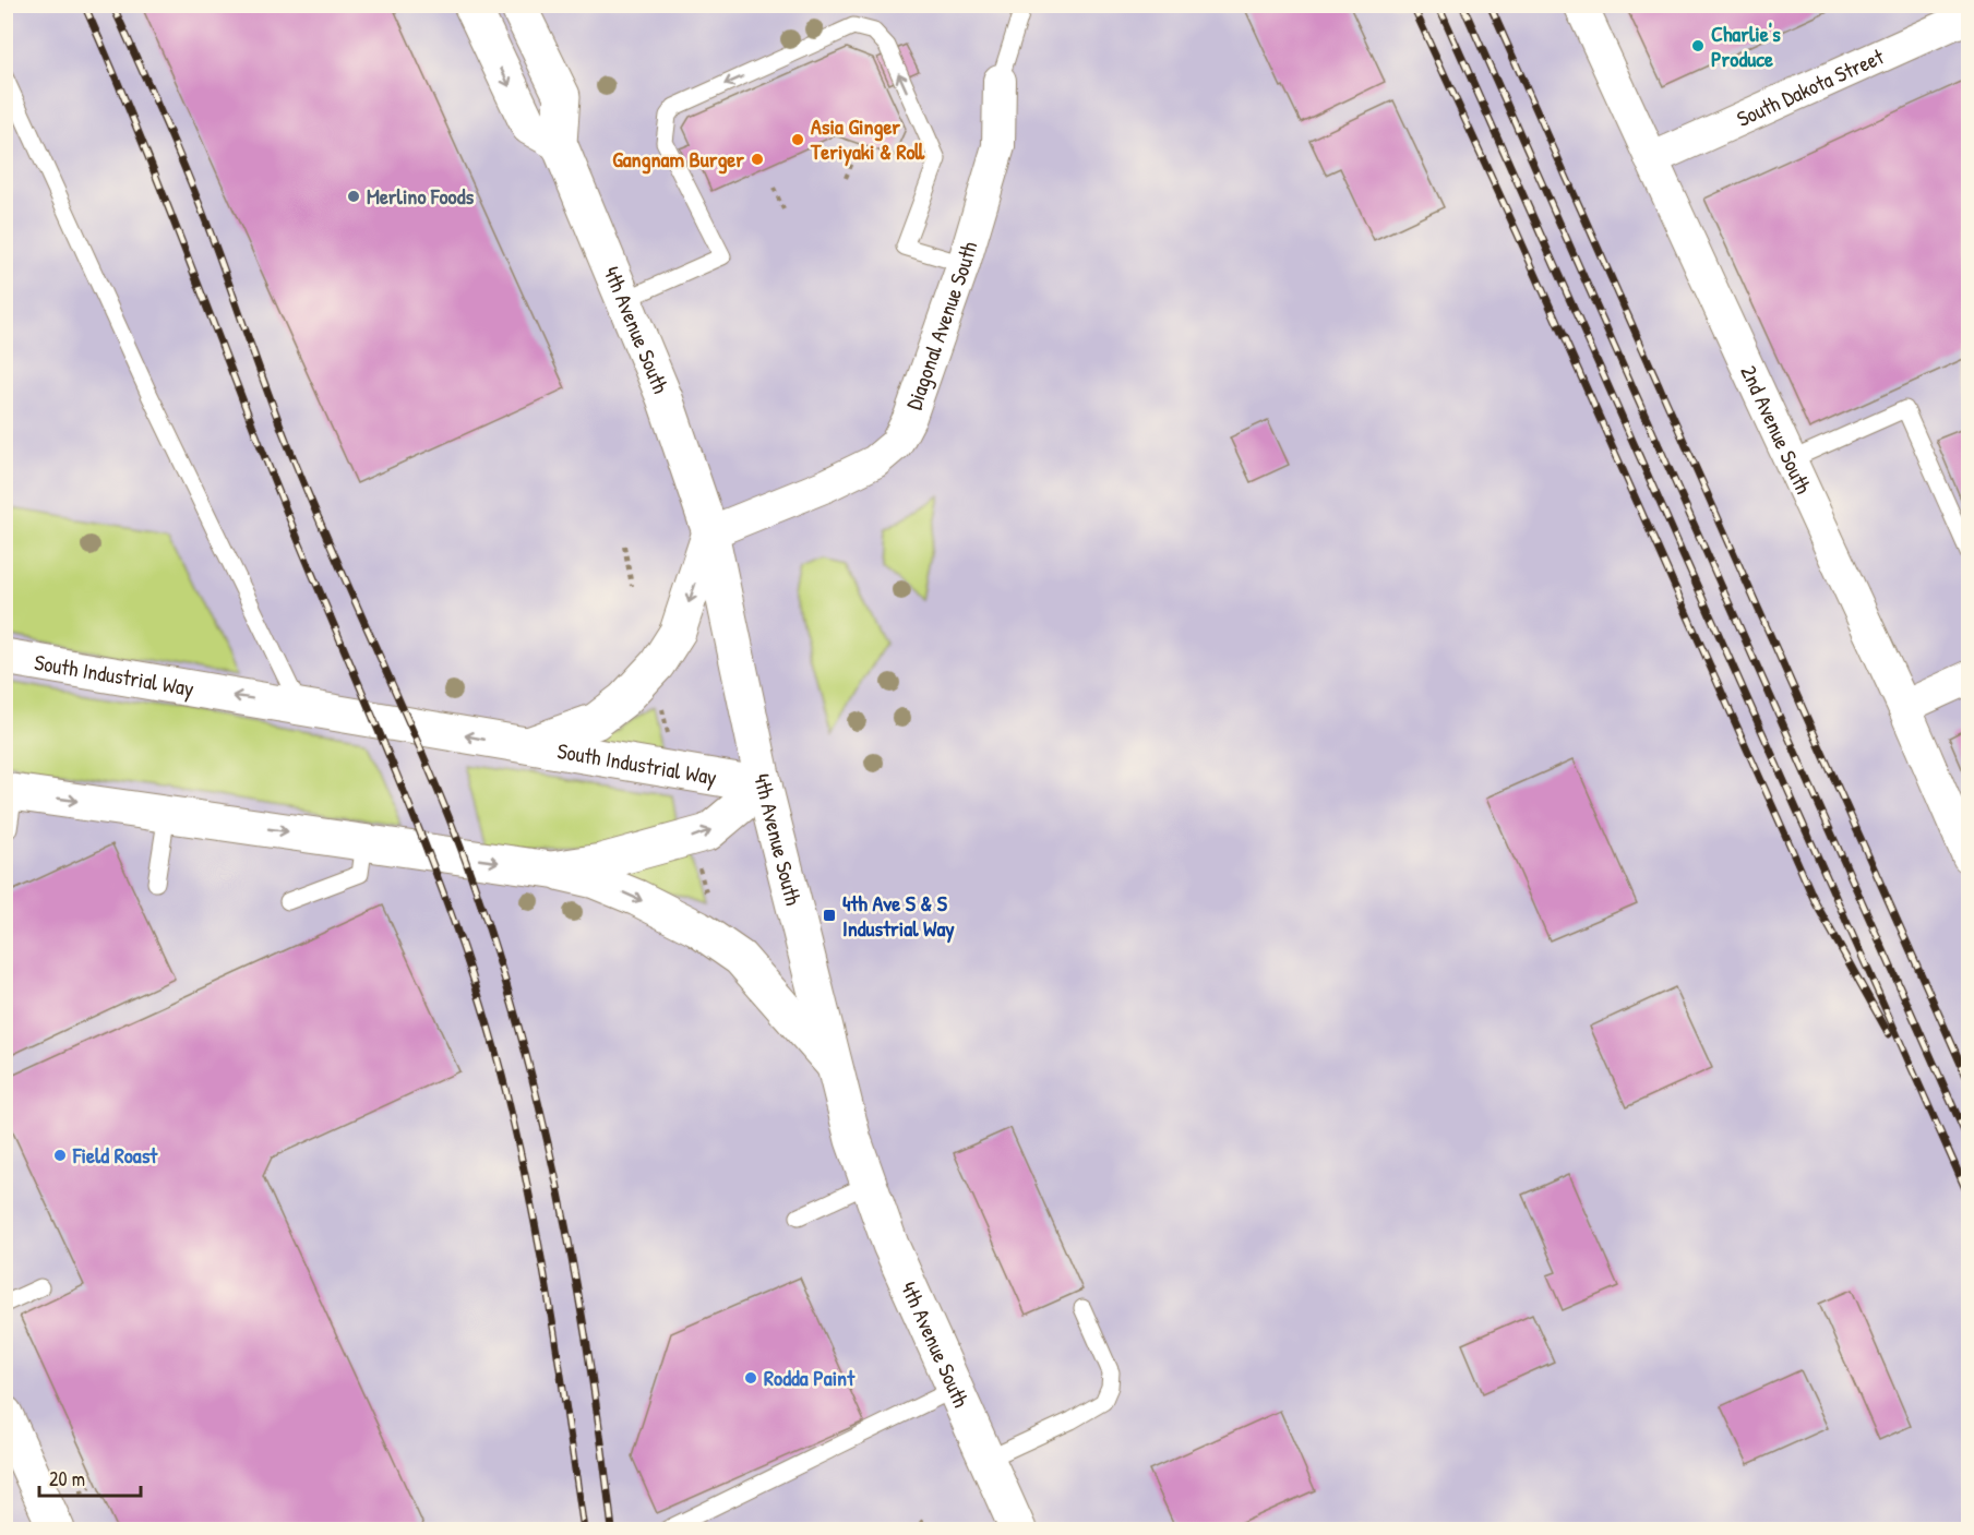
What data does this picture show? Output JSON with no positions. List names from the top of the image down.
{
  "streets": {
    "street": [
      "South Dakota Street",
      "Diagonal Avenue South",
      "4th Avenue South",
      "2nd Avenue South",
      "South Industrial Way"
    ]
  },
  "crossings": [
    ["South Dakota Street", "2nd Avenue South"],
    ["Diagonal Avenue South", "4th Avenue South"],
    ["4th Avenue South", "South Industrial Way"]
  ],
  "places": {
    "other": [
      "Charlie's Produce",
      "Asia Ginger Teriyaki & Roll",
      "Gangnam Burger",
      "Merlino Foods",
      "Field Roast",
      "Rodda Paint"
    ],
    "transit": ["4th Ave S & S Industrial Way"]
  },
  "scale_bar": "20 m"
}
